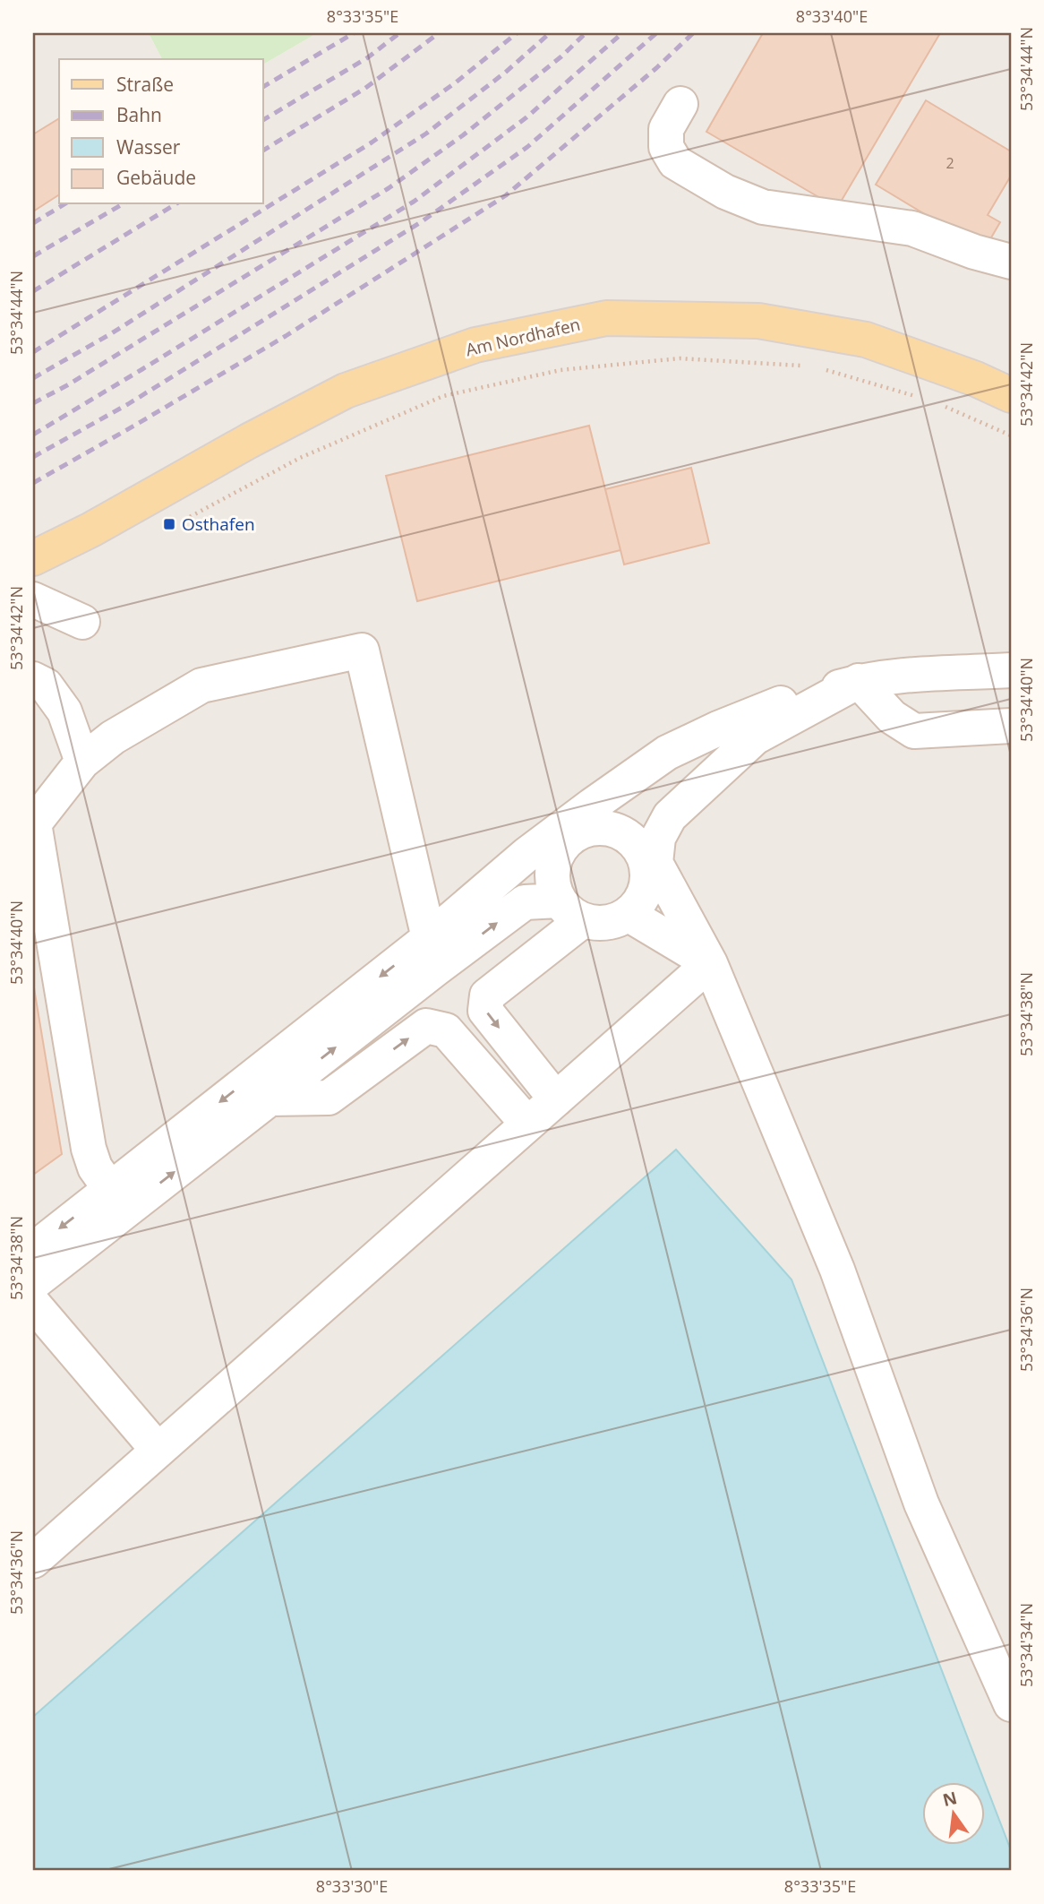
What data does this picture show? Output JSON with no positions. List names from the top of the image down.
{
  "streets": {
    "main road": ["Am Nordhafen"]
  },
  "places": {
    "transit": ["Osthafen"]
  },
  "house_numbers": ["2"],
  "legend": [
    "Straße",
    "Bahn",
    "Wasser",
    "Gebäude"
  ],
  "north": "top",
  "coordinates": [
    "8°33'35\"E",
    "8°33'40\"E",
    "53°34'44\"N",
    "53°34'42\"N",
    "53°34'40\"N",
    "53°34'38\"N",
    "53°34'36\"N",
    "53°34'34\"N",
    "8°33'30\"E"
  ]
}
